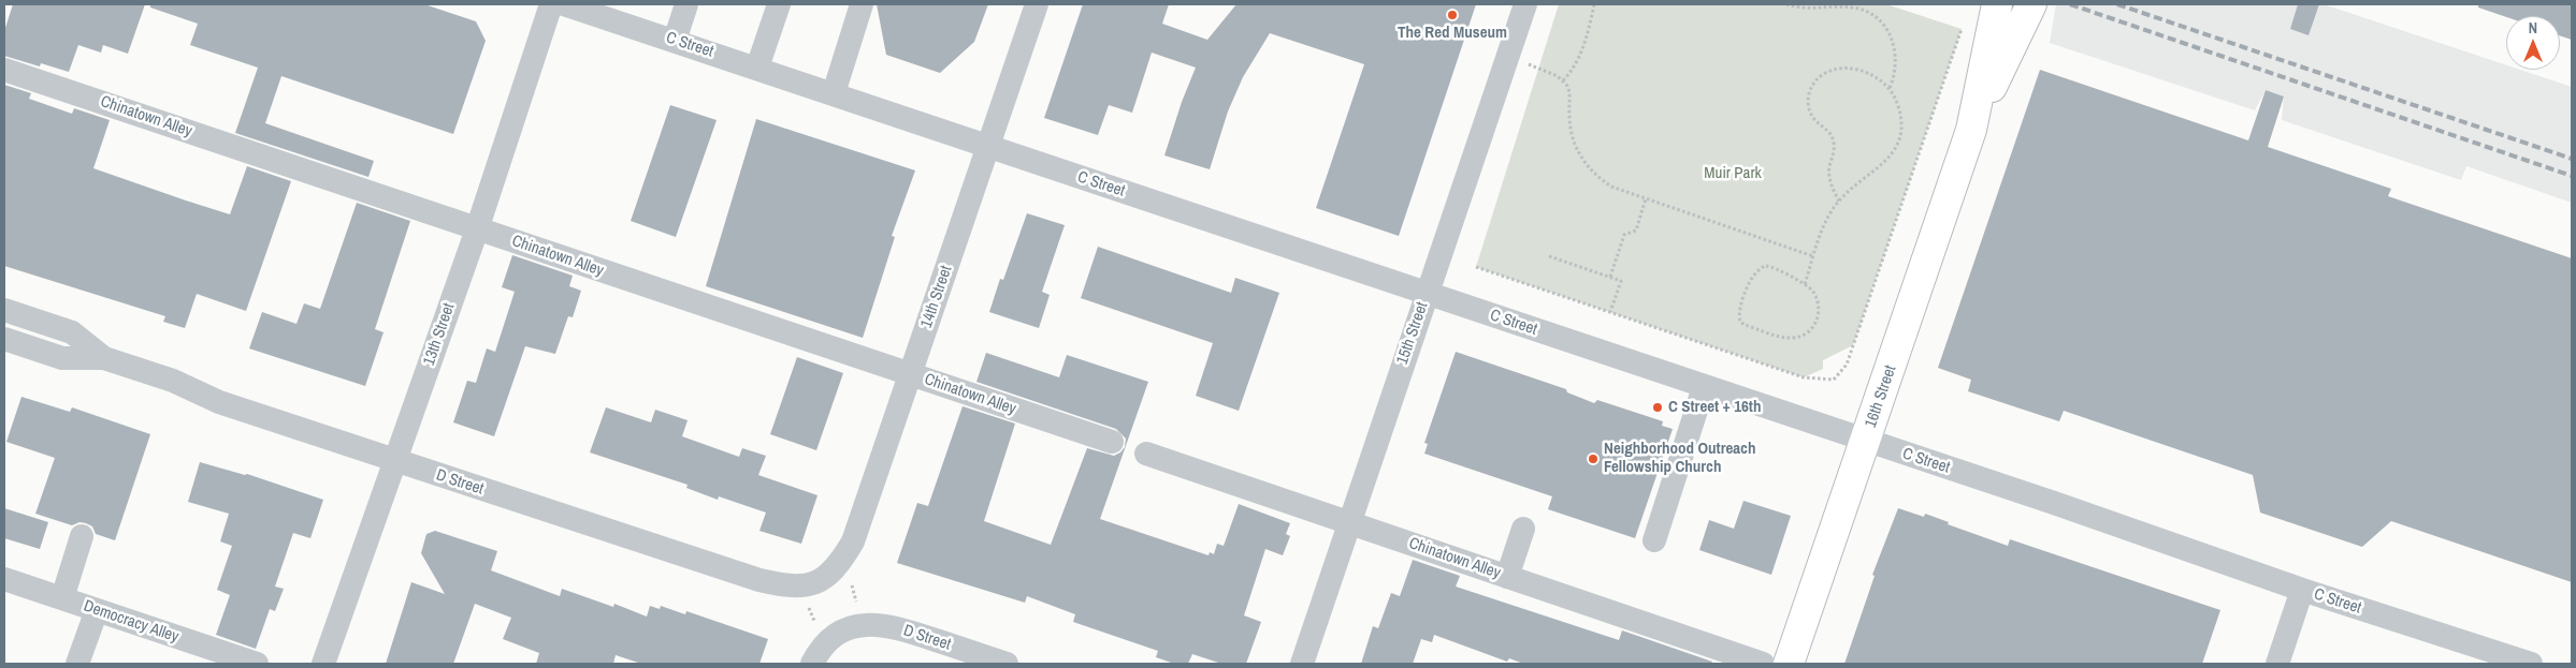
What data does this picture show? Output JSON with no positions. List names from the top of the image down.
{
  "streets": {
    "main road": ["16th Street"],
    "street": [
      "C Street",
      "Chinatown Alley",
      "14th Street",
      "15th Street",
      "13th Street",
      "D Street",
      "Democracy Alley"
    ]
  },
  "crossings": [
    ["C Street", "14th Street"],
    ["C Street", "15th Street"],
    ["C Street", "16th Street"],
    ["Chinatown Alley", "14th Street"],
    ["Chinatown Alley", "15th Street"],
    ["Chinatown Alley", "13th Street"],
    ["14th Street", "D Street"],
    ["13th Street", "D Street"]
  ],
  "parks": ["Muir Park"],
  "places": ["The Red Museum", "C Street + 16th", "Neighborhood Outreach Fellowship Church"],
  "north": "top"
}
